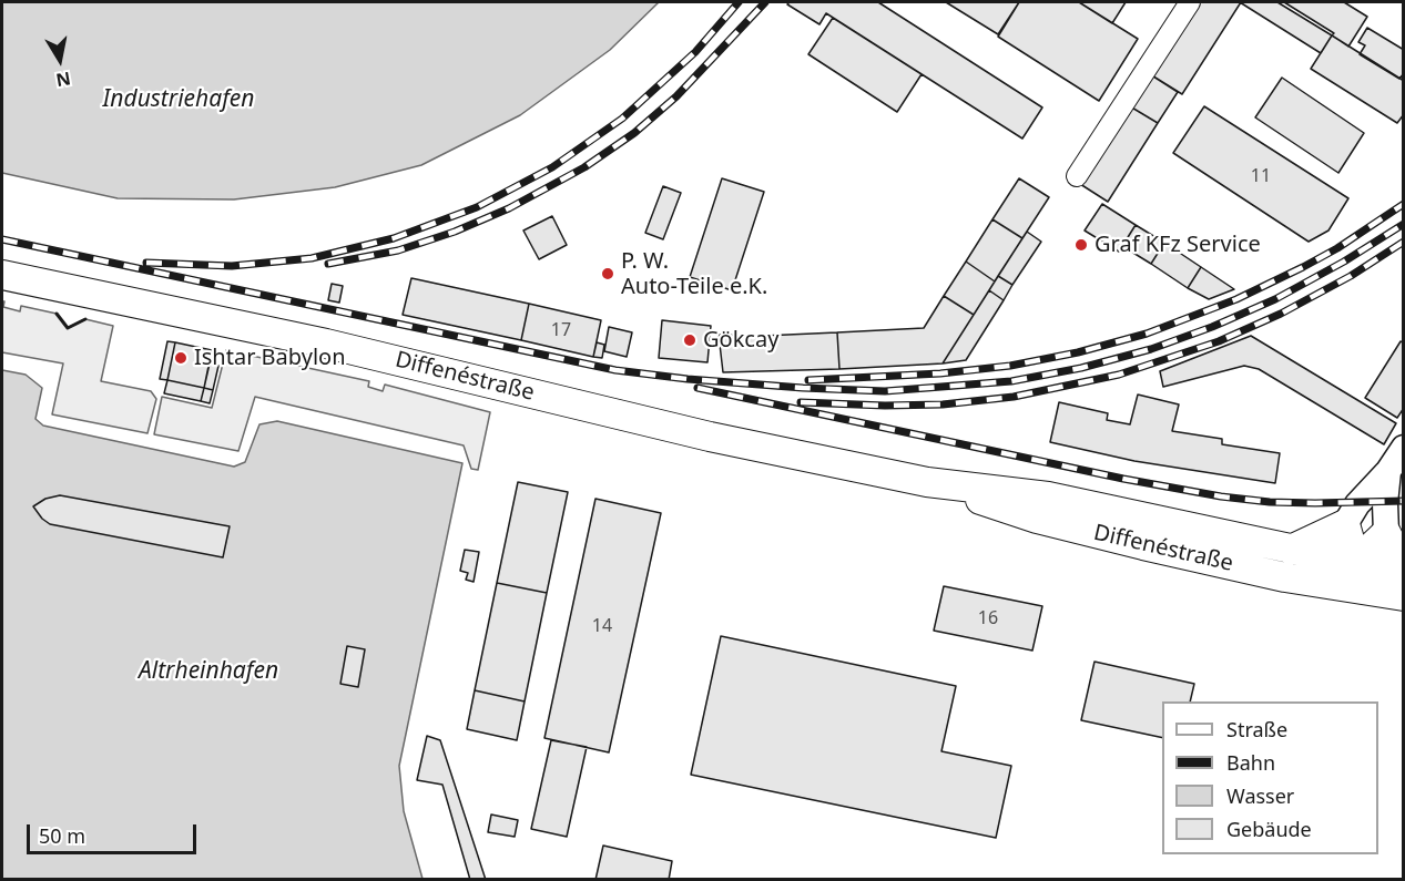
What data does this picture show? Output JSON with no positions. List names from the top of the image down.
{
  "streets": {
    "main road": ["Diffenéstraße"]
  },
  "water": ["Industriehafen", "Altrheinhafen"],
  "places": [
    "Graf KFz Service",
    "P. W. Auto-Teile e.K.",
    "Gökcay",
    "Ishtar Babylon"
  ],
  "house_numbers": [
    "11",
    "17",
    "16",
    "14"
  ],
  "legend": [
    "Straße",
    "Bahn",
    "Wasser",
    "Gebäude"
  ],
  "scale_bar": "50 m",
  "north": "bottom"
}
